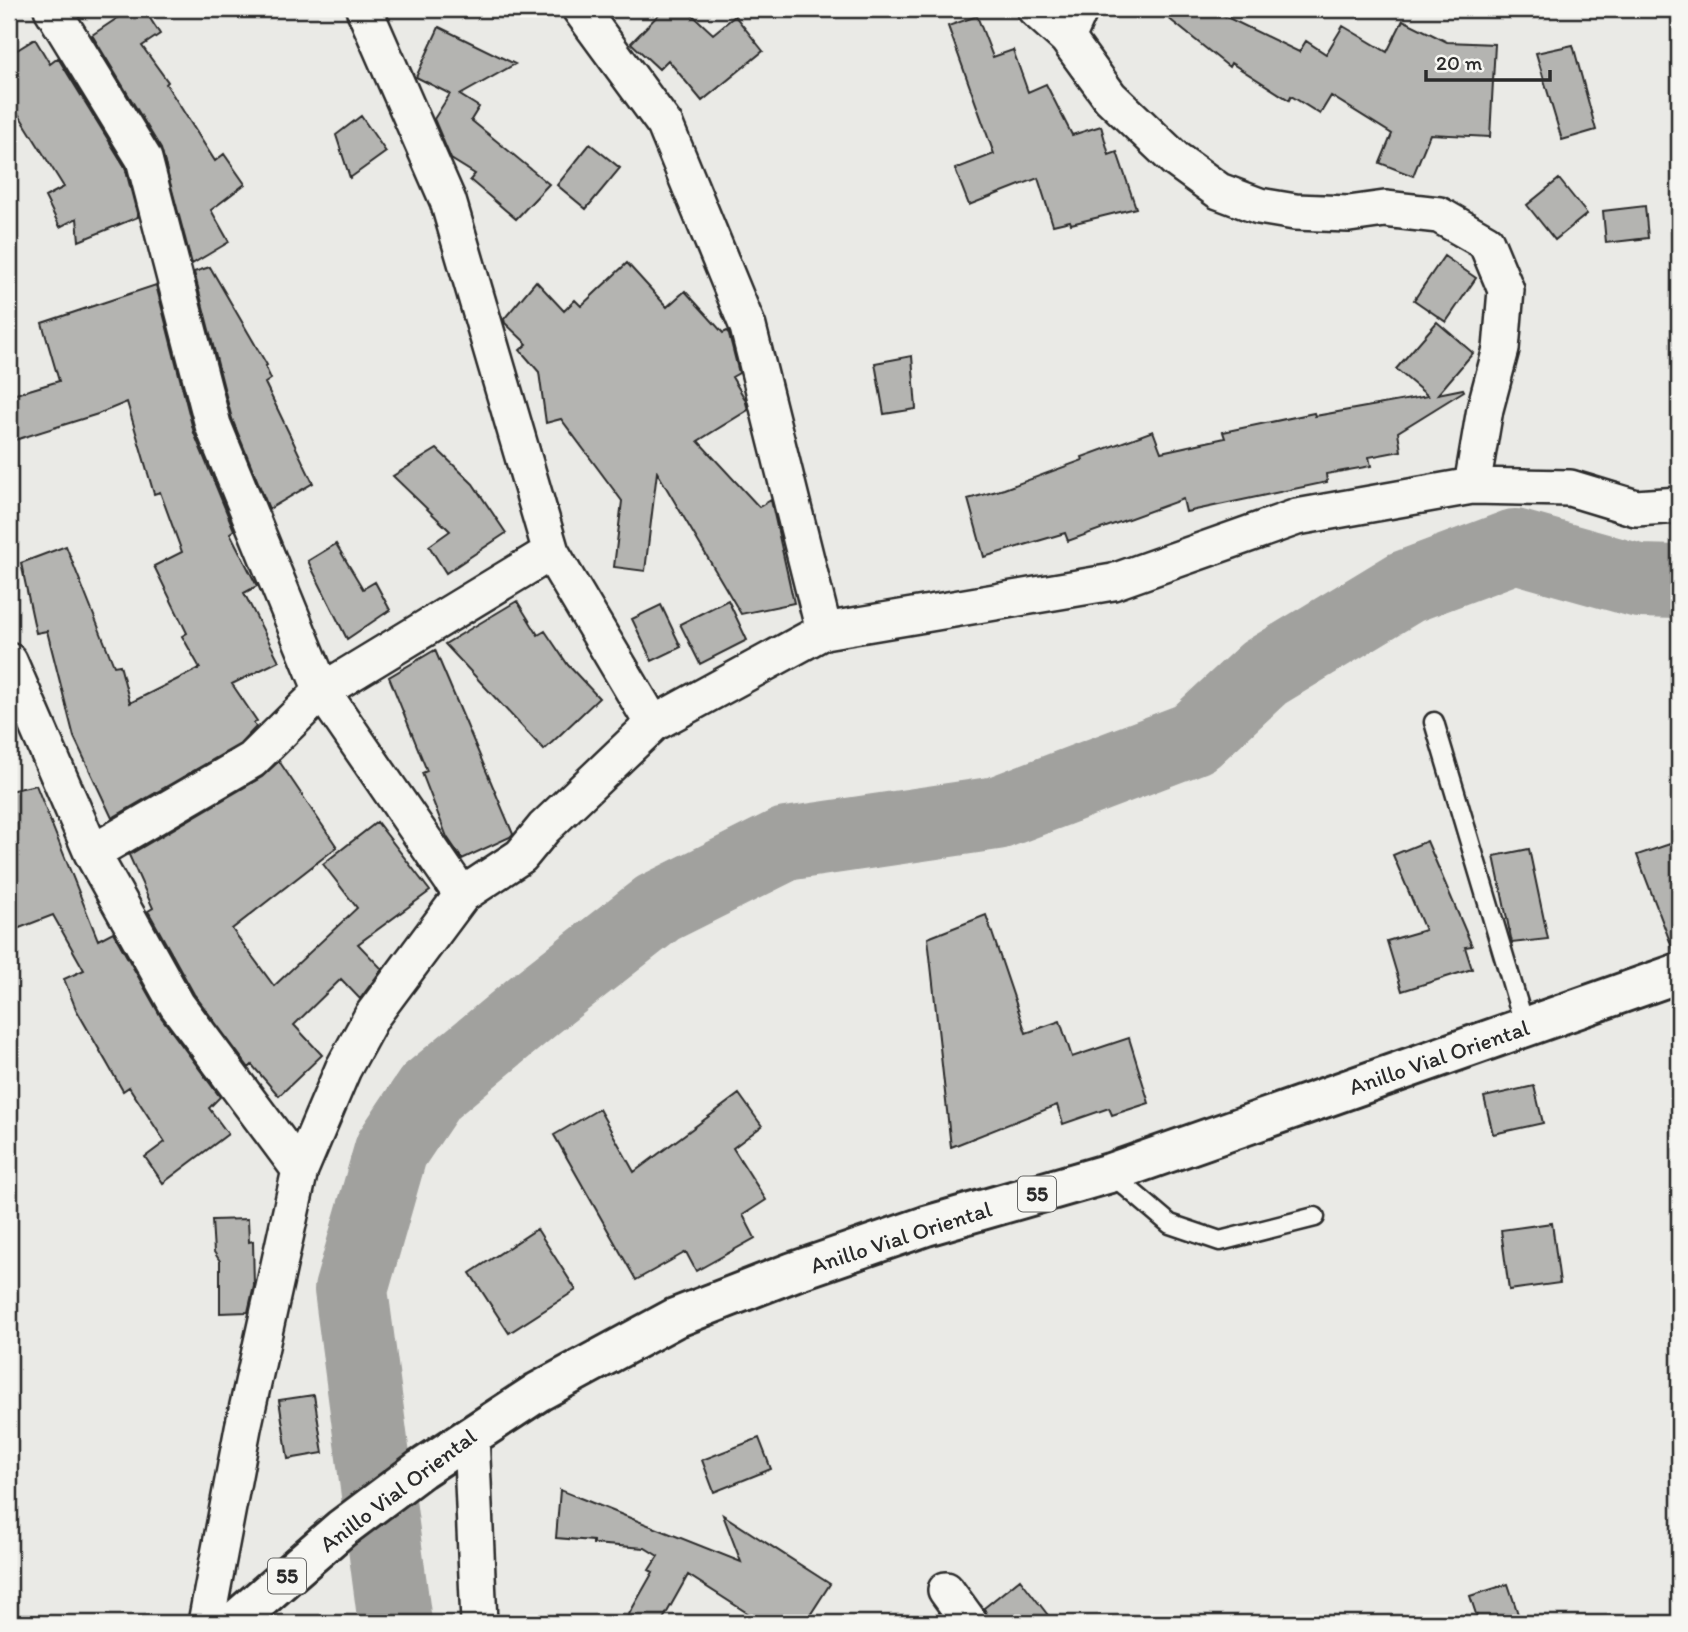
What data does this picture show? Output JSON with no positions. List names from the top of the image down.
{
  "streets": {
    "highway": ["Anillo Vial Oriental", "55"]
  },
  "scale_bar": "20 m"
}
